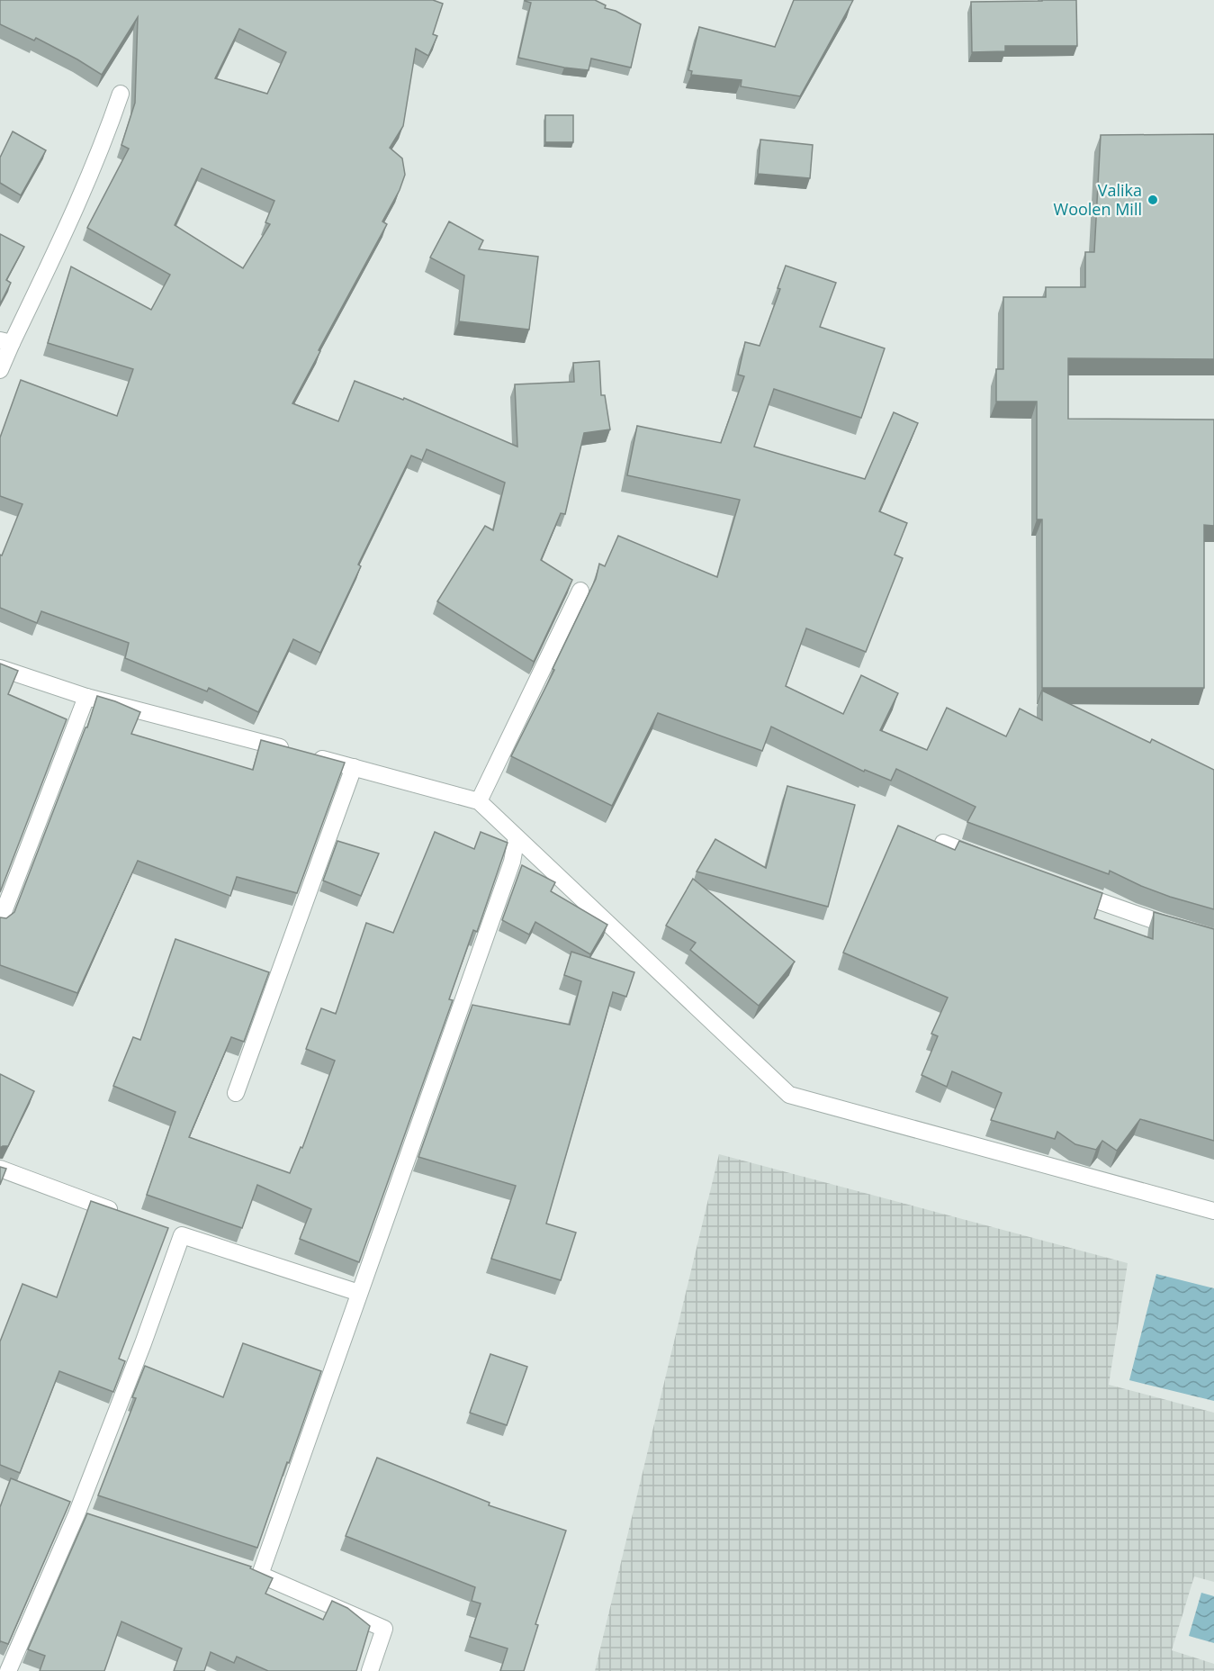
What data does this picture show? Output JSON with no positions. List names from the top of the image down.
{
  "places": ["Valika Woolen Mill"]
}
